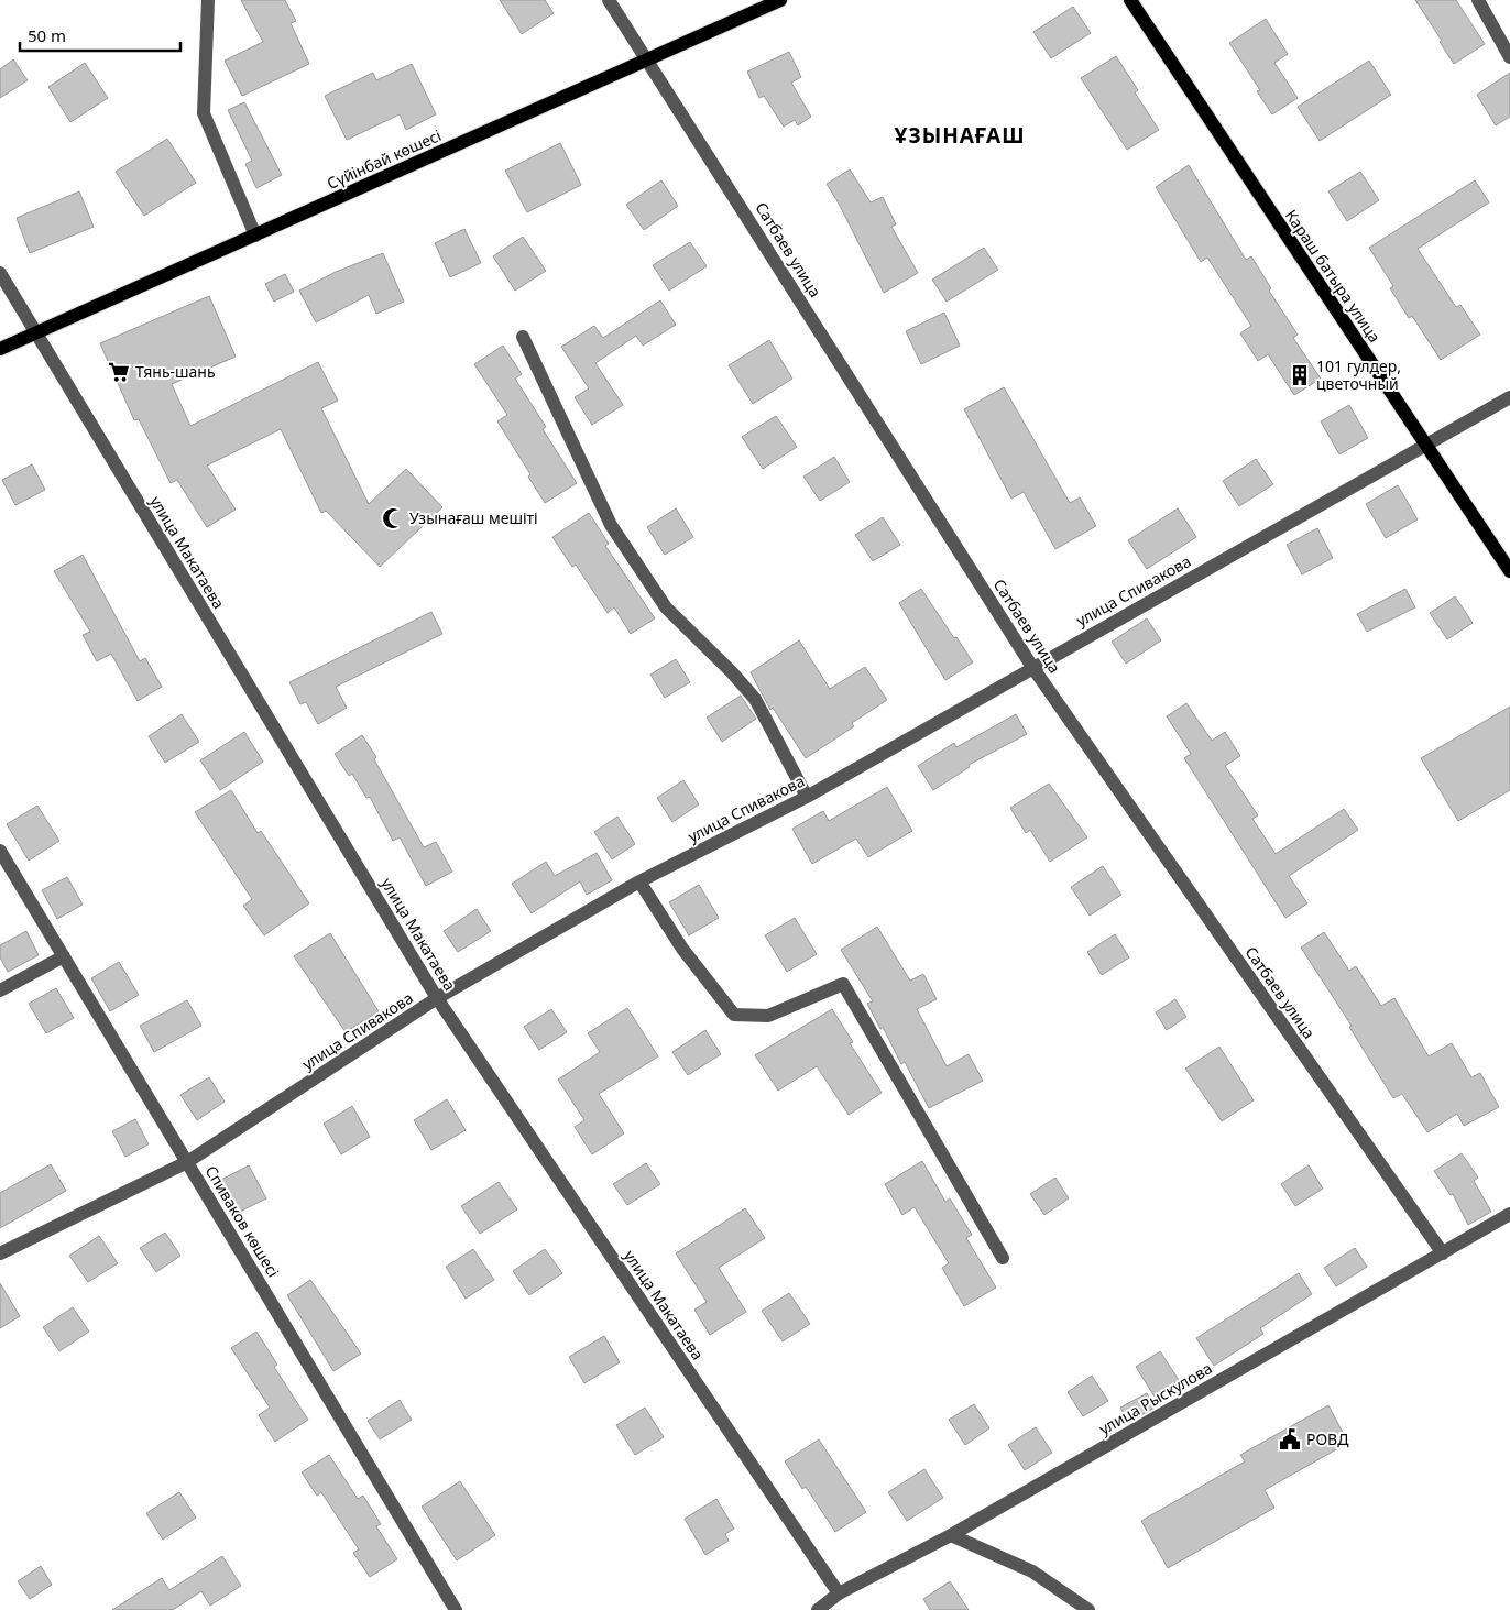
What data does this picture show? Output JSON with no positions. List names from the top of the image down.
{
  "streets": {
    "main road": ["Сүйінбай көшесі", "Караш батыра улица"],
    "street": [
      "Сатбаев улица",
      "улица Макатаева",
      "улица Спивакова",
      "Спиваков көшесі",
      "улица Рыскулова"
    ]
  },
  "crossings": [
    ["Сүйінбай көшесі", "Сатбаев улица"],
    ["Сүйінбай көшесі", "улица Макатаева"],
    ["Сатбаев улица", "улица Спивакова"],
    ["Сатбаев улица", "улица Рыскулова"],
    ["Караш батыра улица", "улица Спивакова"],
    ["улица Макатаева", "улица Спивакова"],
    ["улица Макатаева", "улица Рыскулова"],
    ["улица Спивакова", "Спиваков көшесі"]
  ],
  "districts": ["ҰЗЫНАҒАШ"],
  "places": {
    "supermarket": ["Тянь-шань"],
    "building": ["101 гулдер, цветочный"],
    "mosque": ["Узынағаш мешіті"],
    "public building": ["РОВД"]
  },
  "scale_bar": "50 m"
}
